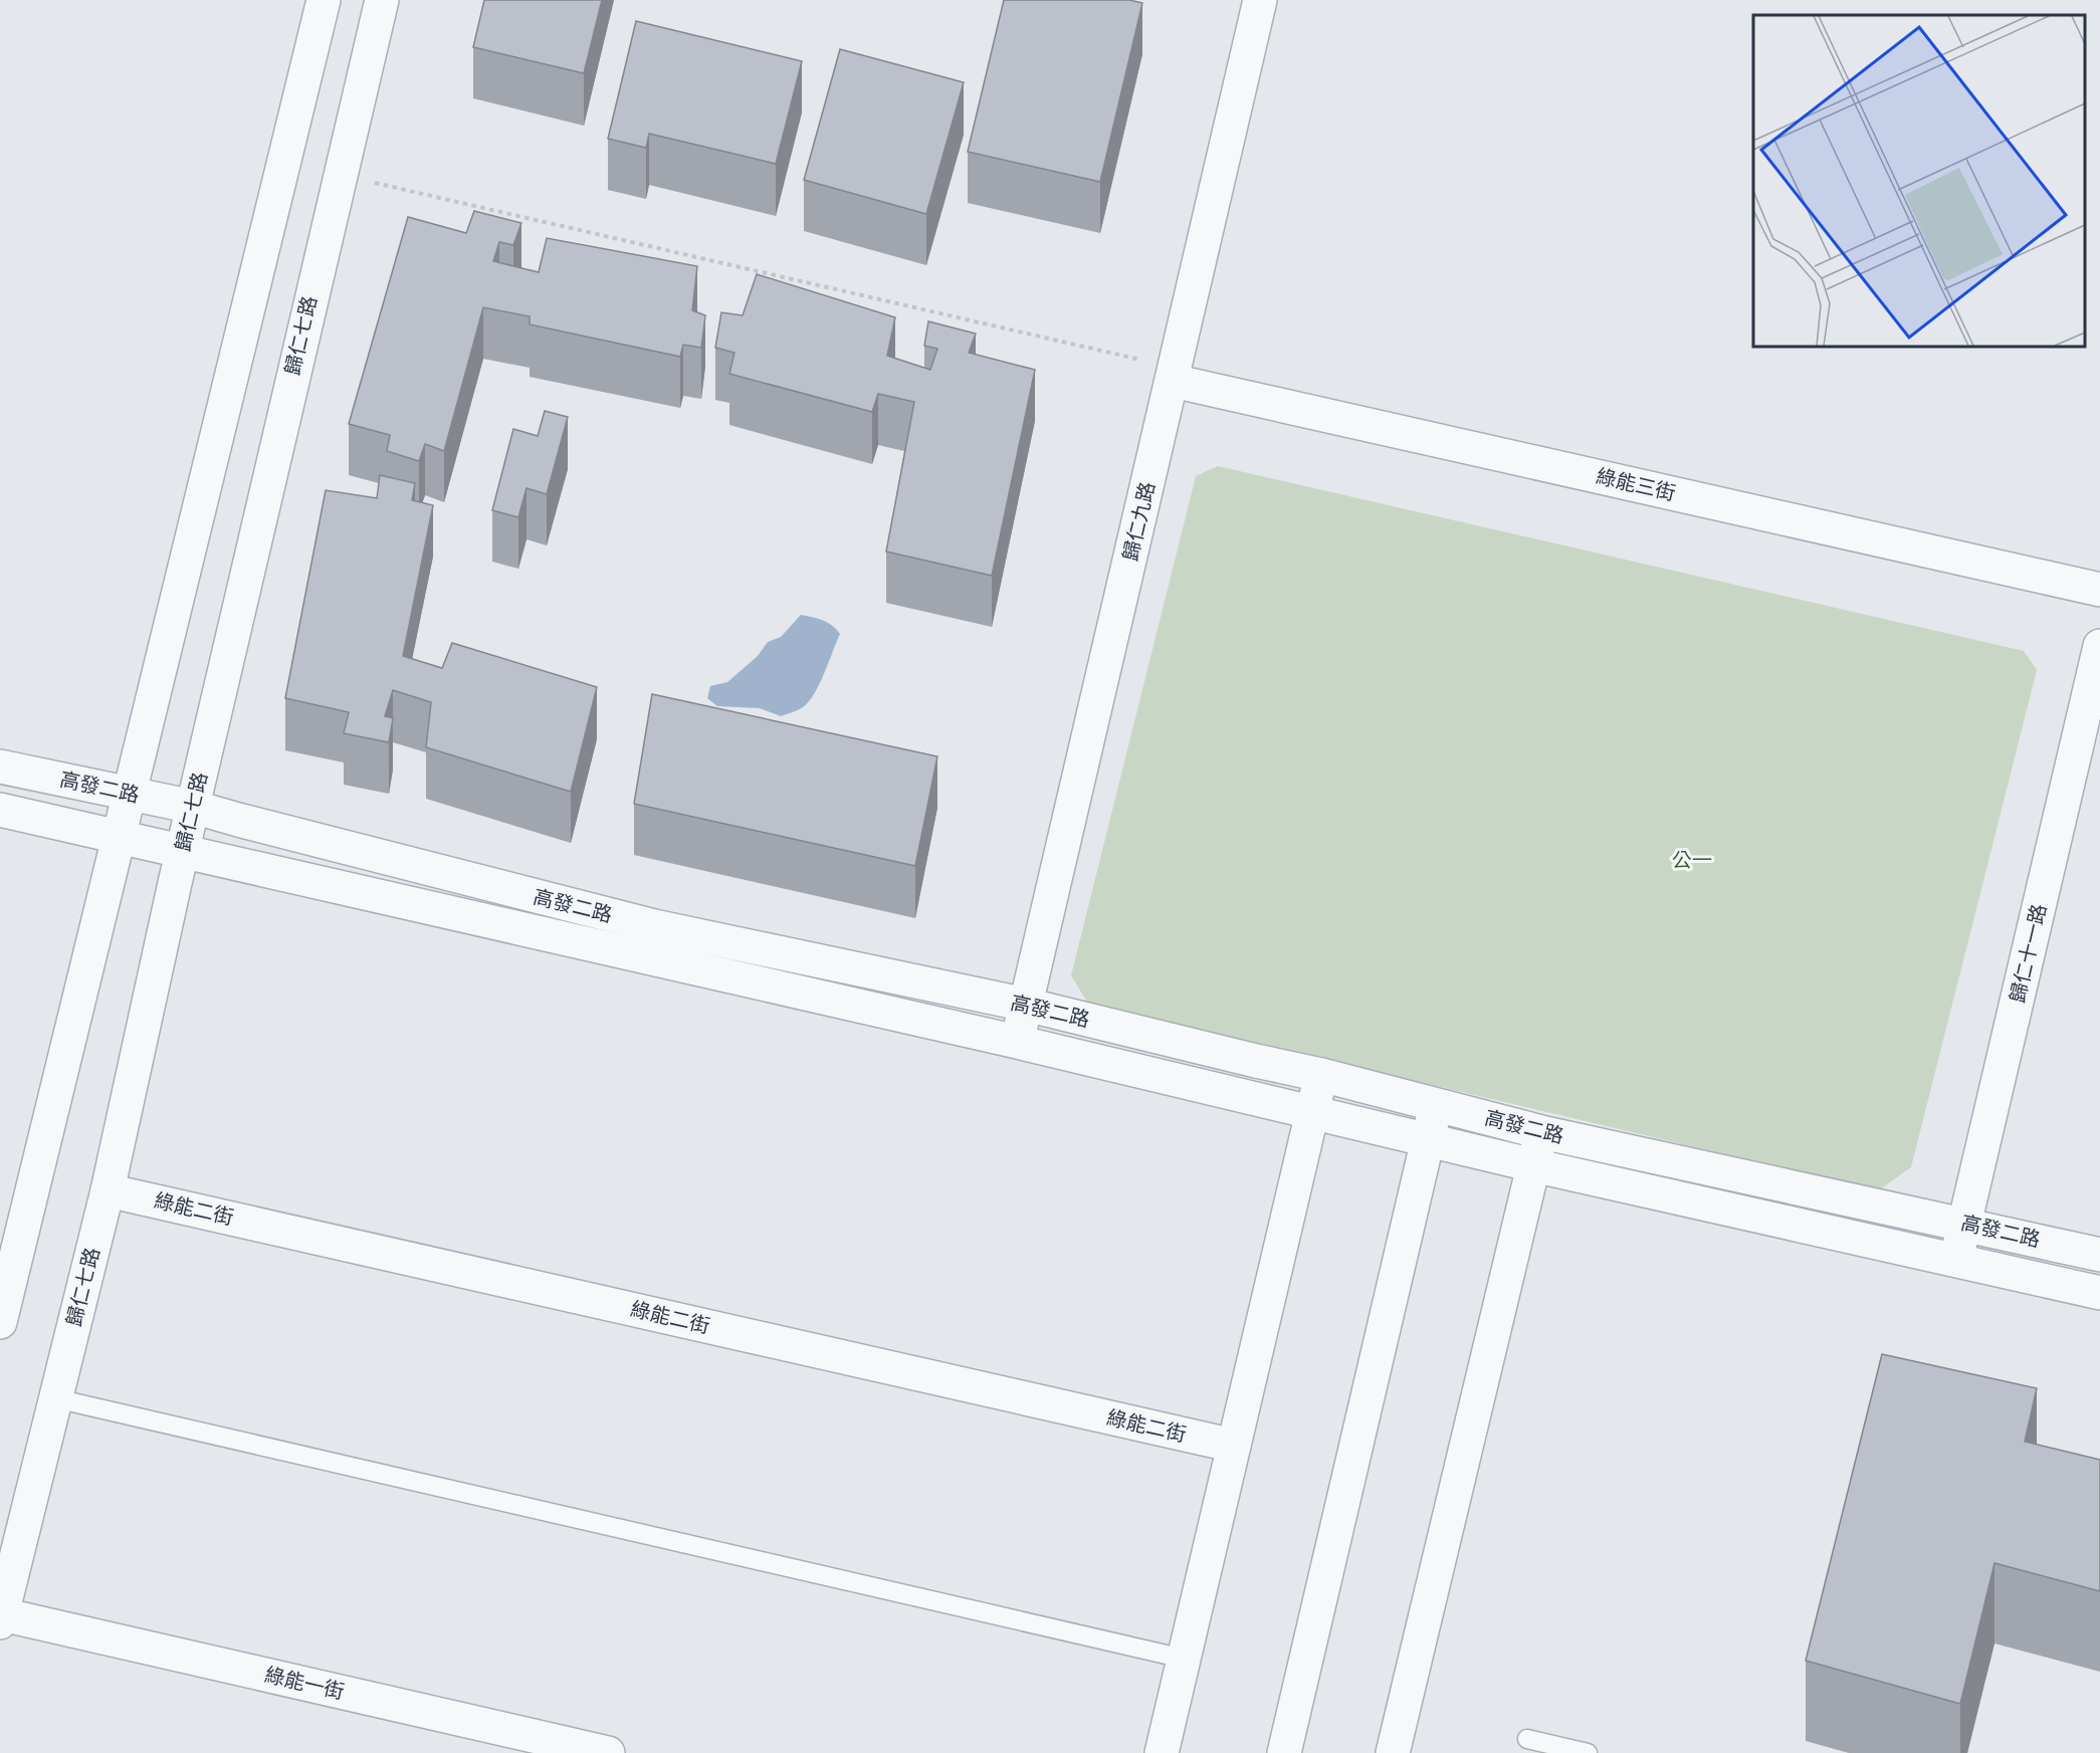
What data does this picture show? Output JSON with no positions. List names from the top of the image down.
{
  "streets": {
    "street": [
      "歸仁七路",
      "綠能三街",
      "歸仁九路",
      "高發二路",
      "歸仁十一路",
      "綠能二街",
      "綠能一街"
    ]
  },
  "crossings": [
    ["歸仁七路", "高發二路"],
    ["歸仁七路", "綠能二街"],
    ["歸仁七路", "綠能一街"],
    ["綠能三街", "歸仁九路"],
    ["歸仁九路", "高發二路"],
    ["高發二路", "歸仁十一路"]
  ],
  "parks": ["公一"]
}
